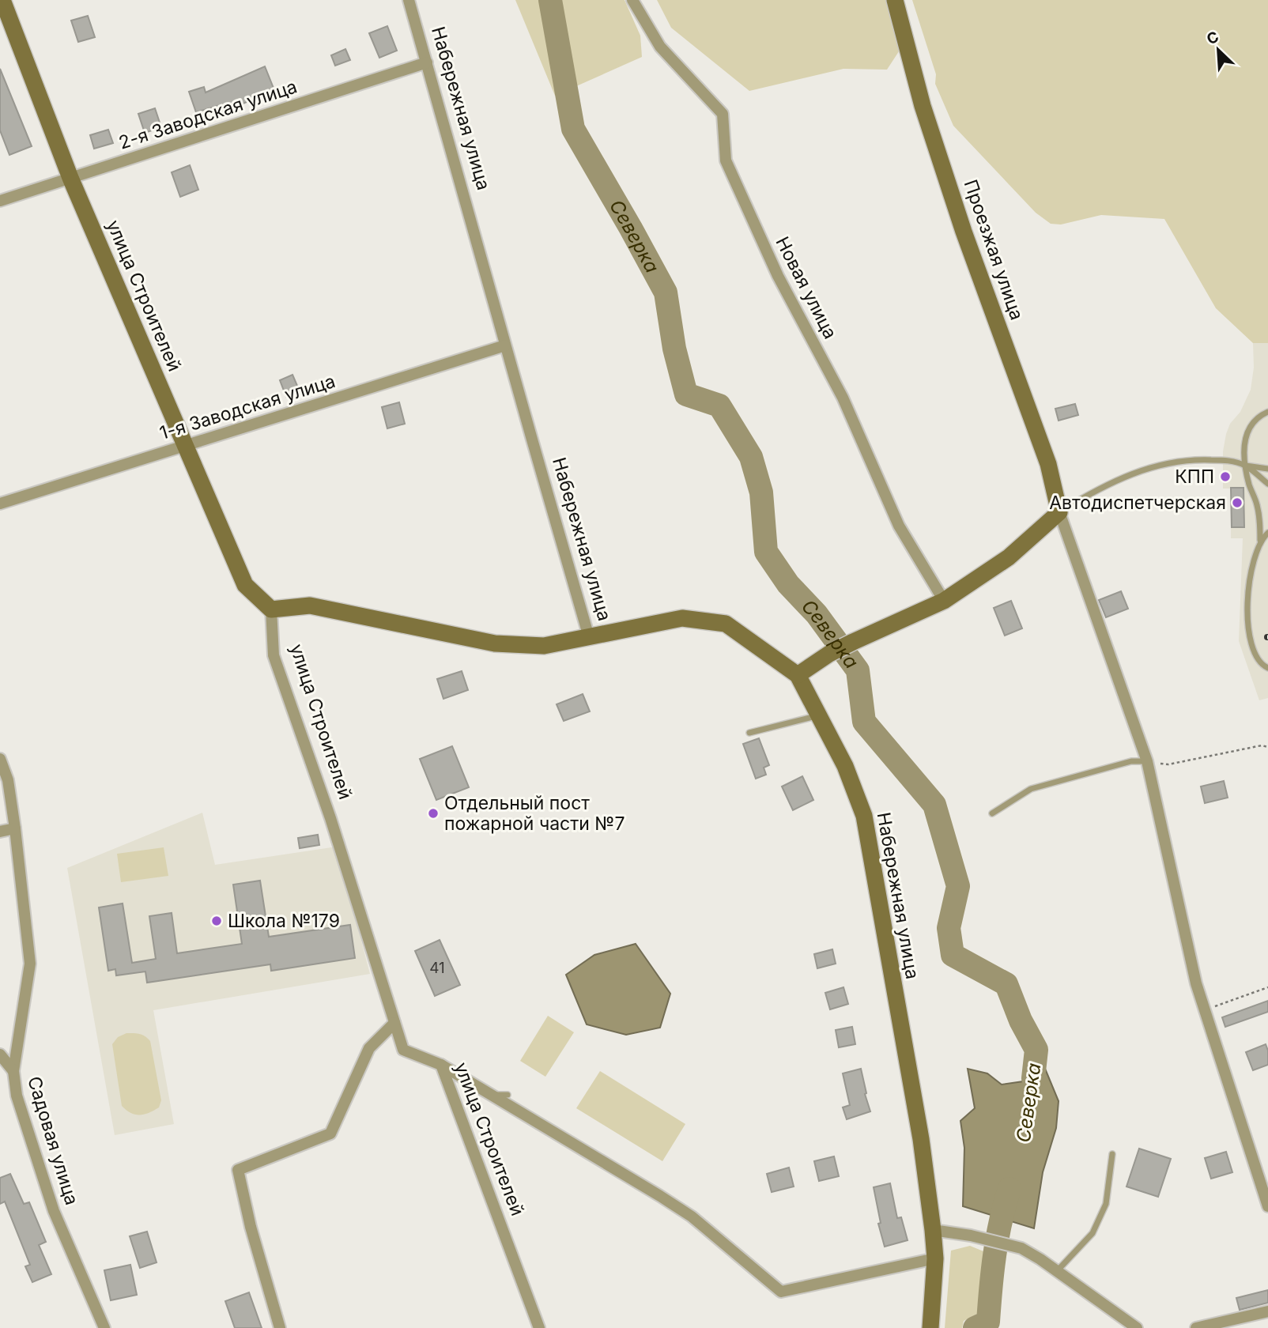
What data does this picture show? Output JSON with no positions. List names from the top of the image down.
{
  "streets": {
    "street": [
      "Набережная улица",
      "2-я Заводская улица",
      "Проезжая улица",
      "Новая улица",
      "улица Строителей",
      "1-я Заводская улица",
      "Садовая улица"
    ]
  },
  "crossings": [
    ["Набережная улица", "2-я Заводская улица"],
    ["Набережная улица", "1-я Заводская улица"],
    ["2-я Заводская улица", "улица Строителей"],
    ["улица Строителей", "1-я Заводская улица"]
  ],
  "water": ["Северка"],
  "places": [
    "КПП",
    "Автодиспетчерская",
    "Отдельный пост пожарной части №7",
    "Школа №179"
  ],
  "house_numbers": ["41"],
  "north": "top left"
}
